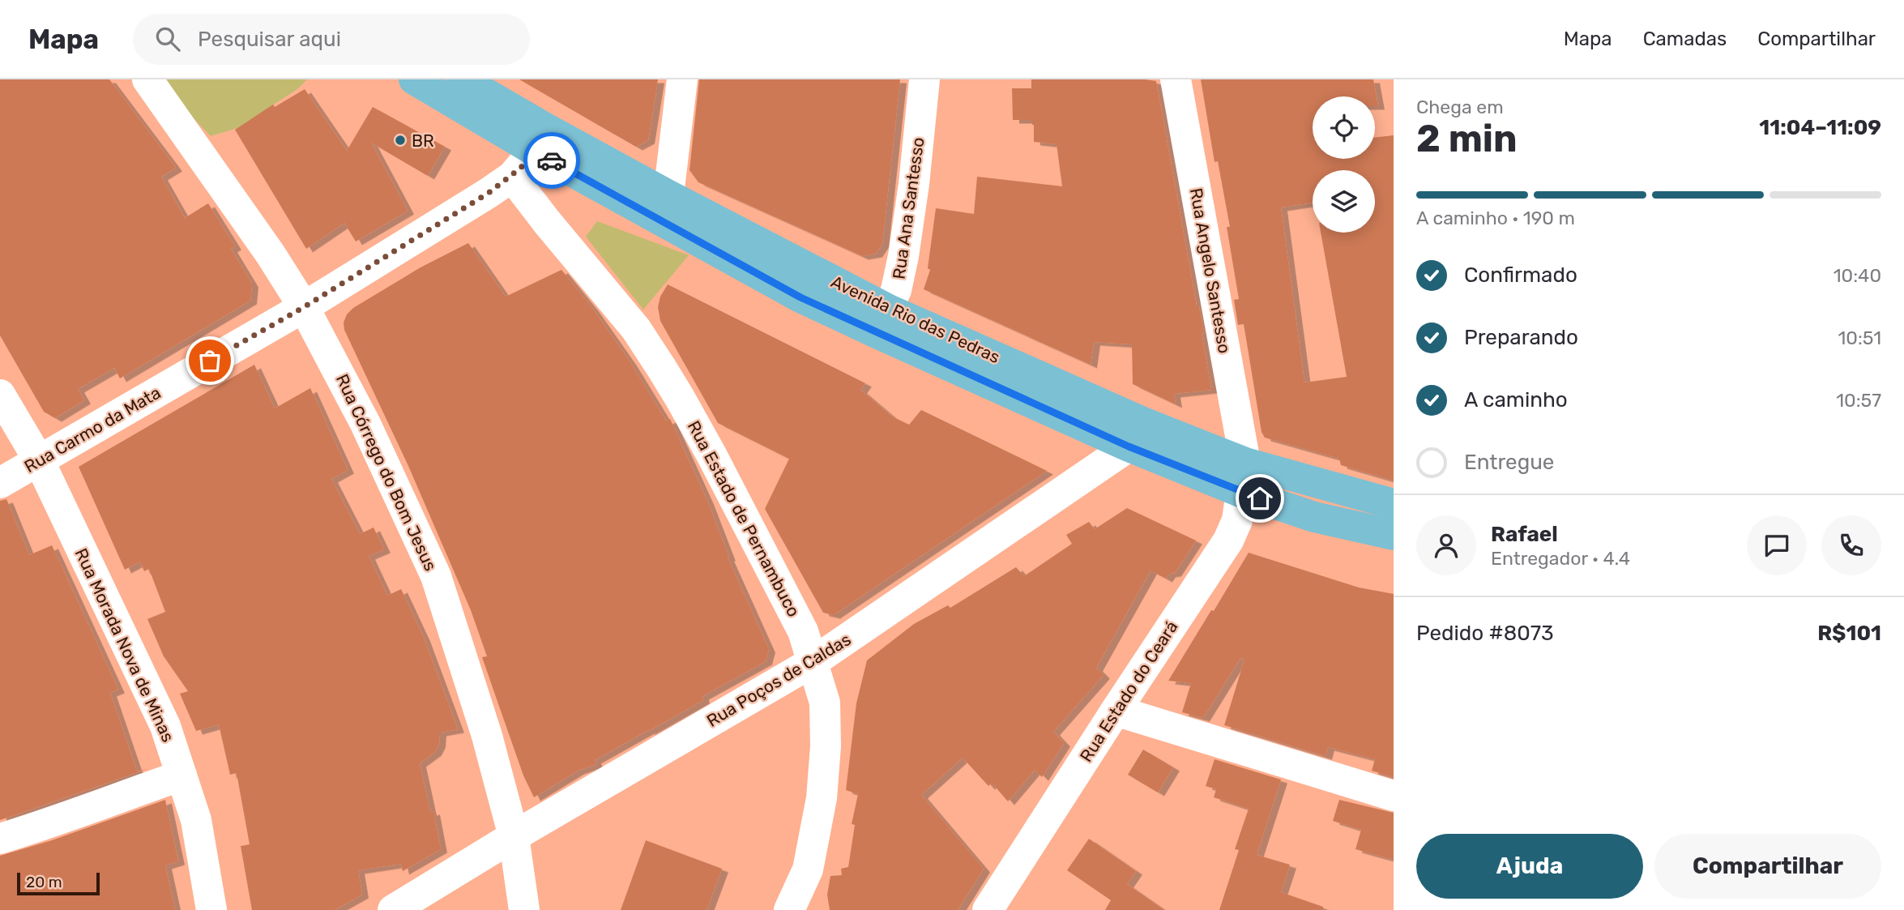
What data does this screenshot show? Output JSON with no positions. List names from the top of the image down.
{
  "streets": {
    "main road": ["Avenida Rio das Pedras"],
    "street": [
      "Rua Ana Santesso",
      "Rua Angelo Santesso",
      "Rua Carmo da Mata",
      "Rua Córrego do Bom Jesus",
      "Rua Estado de Pernambuco",
      "Rua Morada Nova de Minas",
      "Rua Poços de Caldas",
      "Rua Estado do Ceará"
    ]
  },
  "crossings": [
    ["Rua Ana Santesso", "Avenida Rio das Pedras"],
    ["Rua Angelo Santesso", "Avenida Rio das Pedras"],
    ["Rua Angelo Santesso", "Rua Estado do Ceará"],
    ["Avenida Rio das Pedras", "Rua Carmo da Mata"],
    ["Avenida Rio das Pedras", "Rua Poços de Caldas"],
    ["Avenida Rio das Pedras", "Rua Estado do Ceará"],
    ["Rua Carmo da Mata", "Rua Córrego do Bom Jesus"],
    ["Rua Carmo da Mata", "Rua Estado de Pernambuco"],
    ["Rua Carmo da Mata", "Rua Morada Nova de Minas"],
    ["Rua Córrego do Bom Jesus", "Rua Poços de Caldas"],
    ["Rua Estado de Pernambuco", "Rua Poços de Caldas"]
  ],
  "places": ["BR"],
  "scale_bar": "20 m",
  "page": {
    "header": "Mapa",
    "search": "Pesquisar aqui",
    "nav": ["Mapa", "Camadas", "Compartilhar"],
    "heading": ["2 min", "Chega em", "11:04–11:09"],
    "panel": [
      "Rafael",
      "Entregador · 4.4",
      "Pedido #8073",
      "R$101"
    ],
    "bar": "A caminho · 190 m",
    "list": [
      ["Confirmado", "10:40"],
      ["Preparando", "10:51"],
      ["A caminho", "10:57"],
      "Entregue"
    ],
    "buttons": ["Ajuda", "Compartilhar"],
    "scale": "20 m"
  }
}
